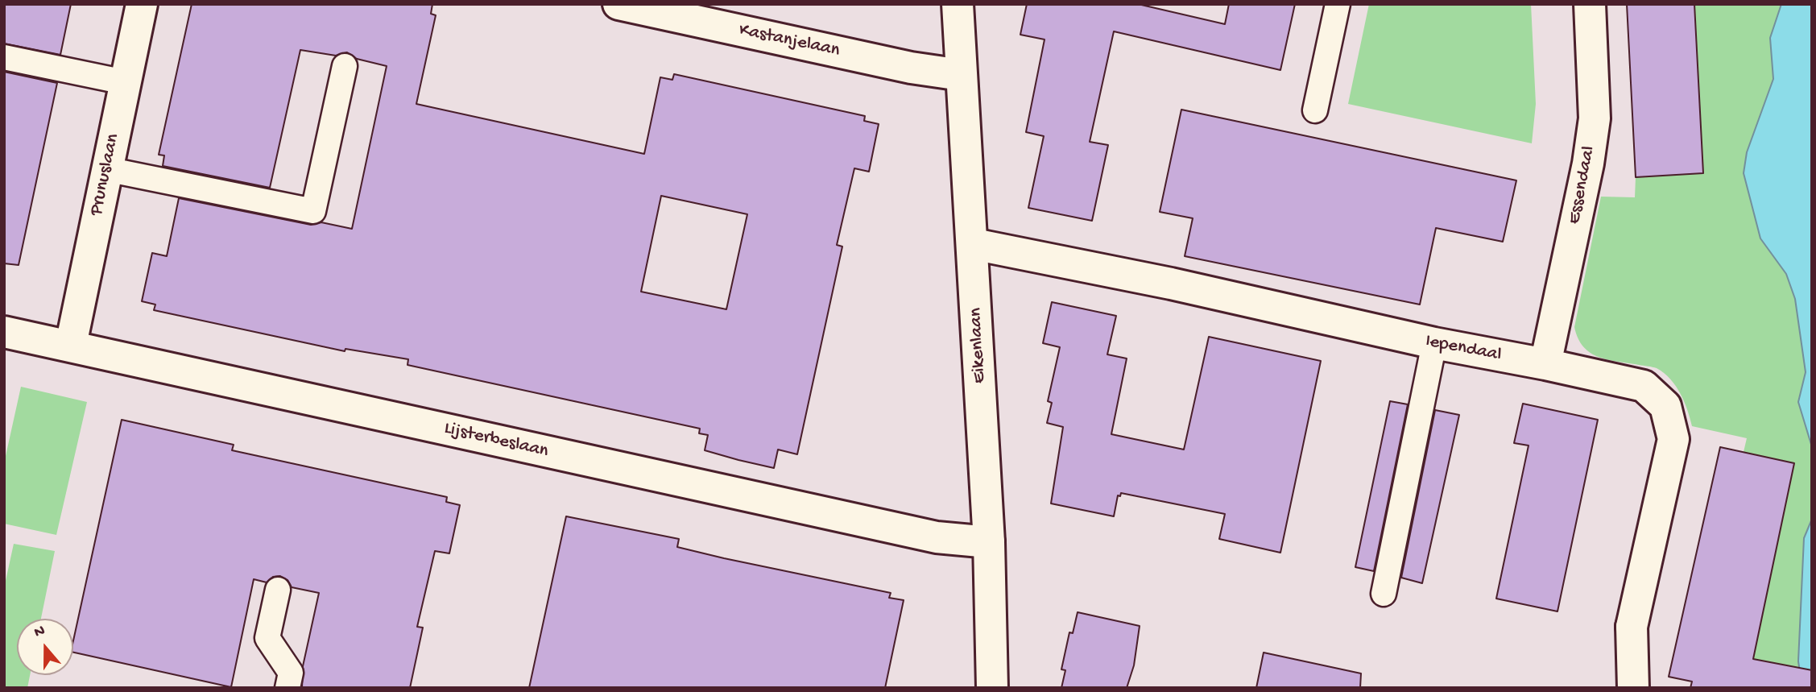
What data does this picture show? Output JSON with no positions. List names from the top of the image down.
{
  "streets": {
    "street": [
      "Kastanjelaan",
      "Prunuslaan",
      "Essendaal",
      "Eikenlaan",
      "Iependaal",
      "Lijsterbeslaan"
    ]
  },
  "crossings": [
    ["Kastanjelaan", "Eikenlaan"],
    ["Prunuslaan", "Lijsterbeslaan"],
    ["Essendaal", "Iependaal"],
    ["Eikenlaan", "Iependaal"],
    ["Eikenlaan", "Lijsterbeslaan"]
  ],
  "north": "top"
}
